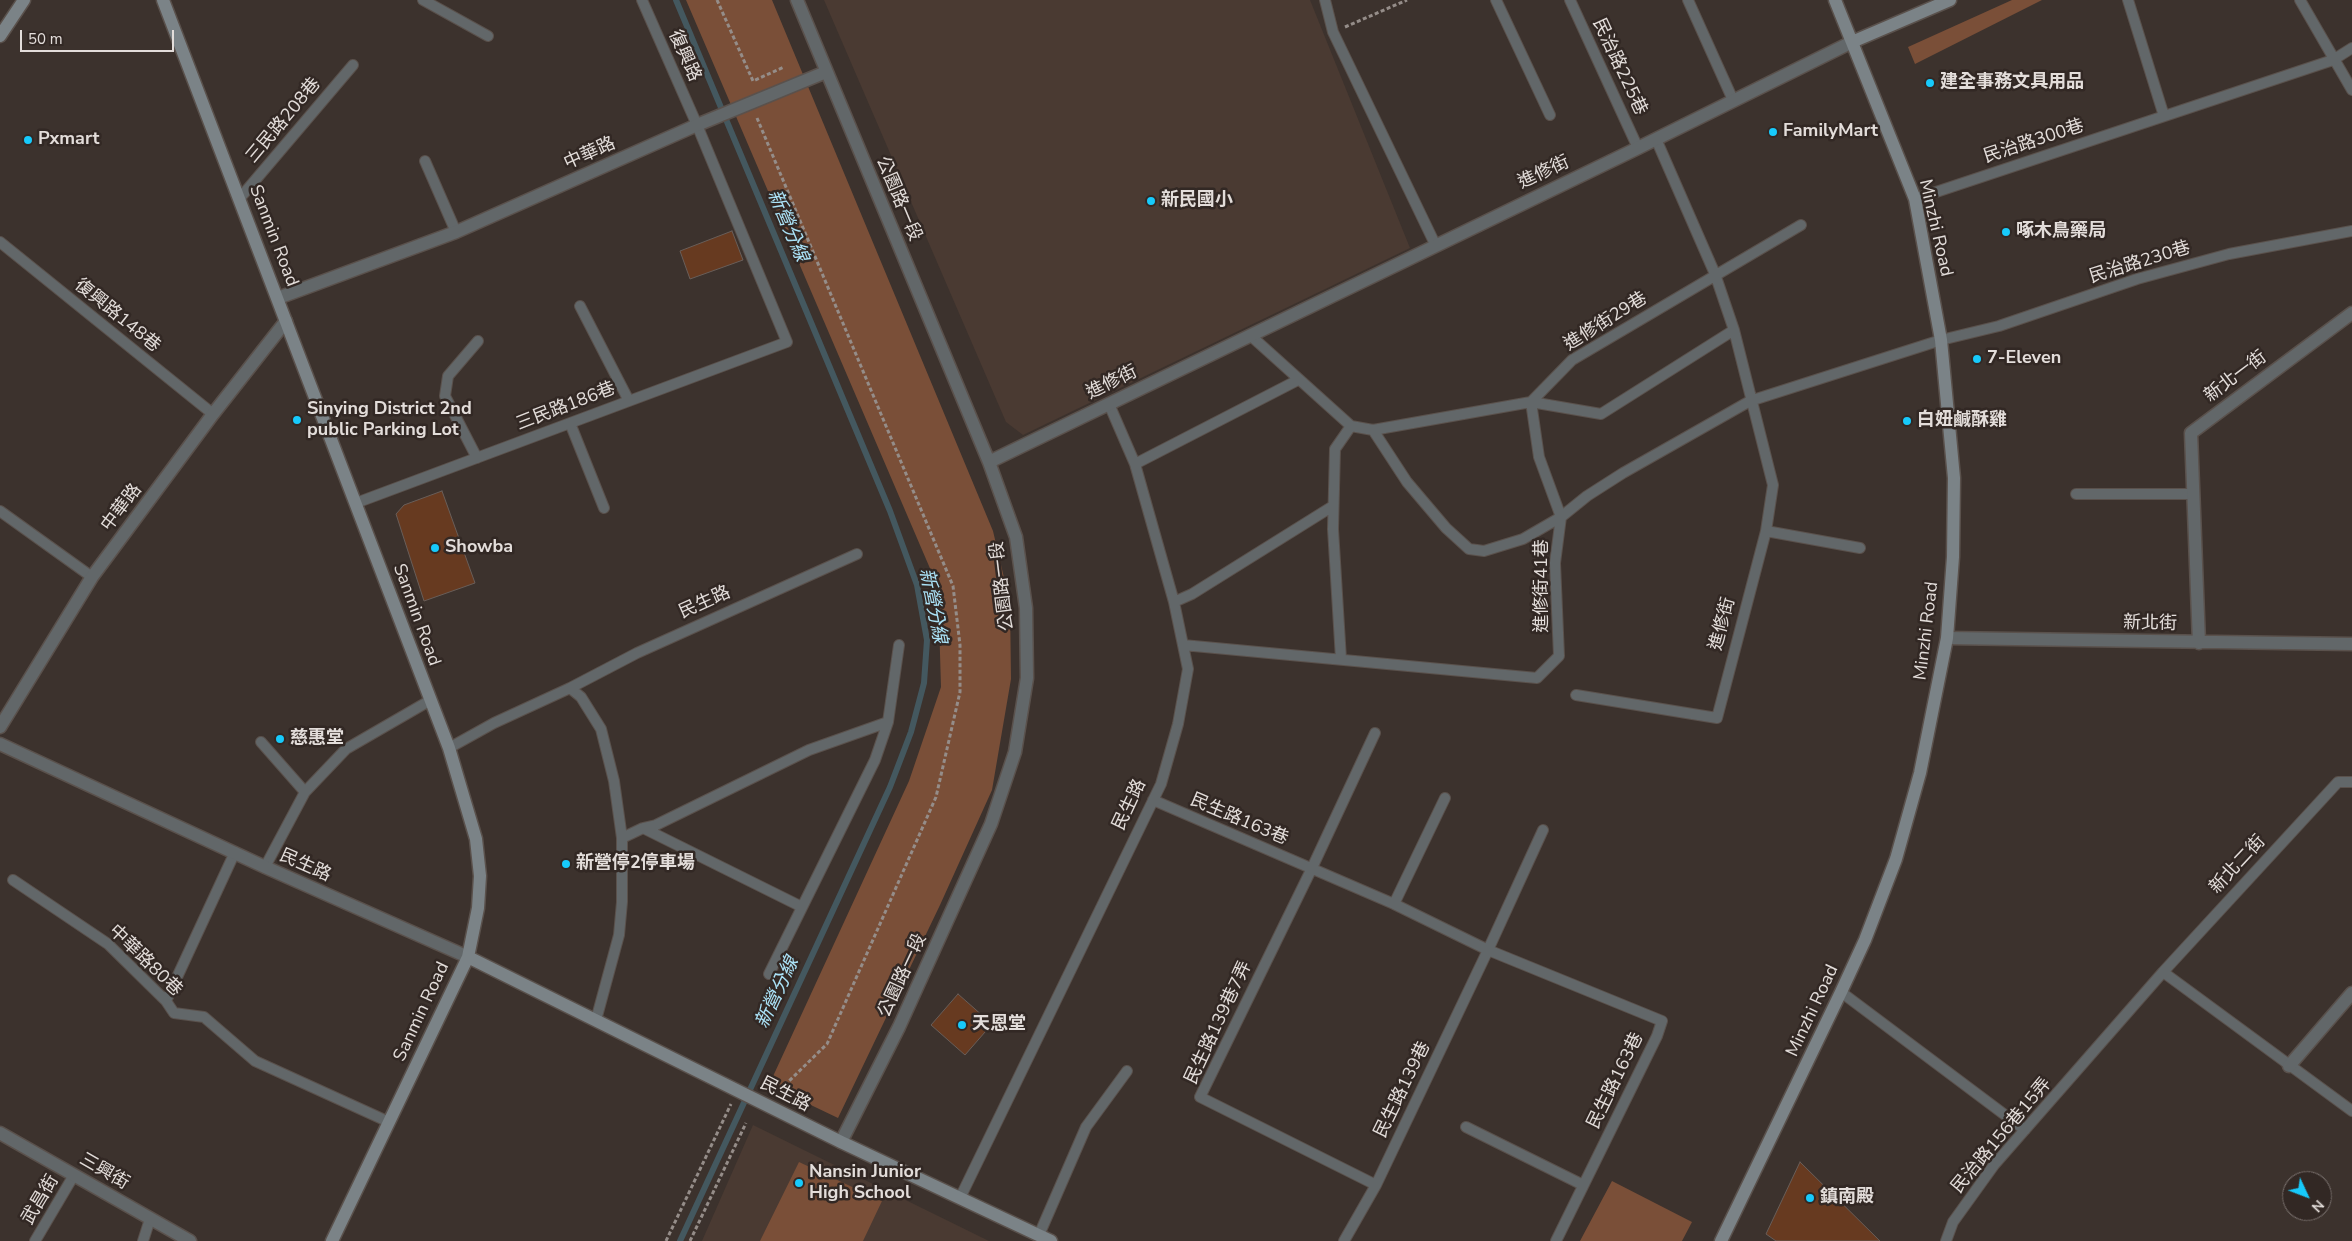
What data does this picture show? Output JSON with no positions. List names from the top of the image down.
{
  "streets": {
    "street": [
      "中華路",
      "進修街",
      "公園路一段",
      "Minzhi Road",
      "Sanmin Road",
      "新北一街",
      "民生路",
      "新北街",
      "三興街"
    ],
    "lane": [
      "復興路",
      "民治路225巷",
      "三民路208巷",
      "民治路300巷",
      "民治路230巷",
      "復興路148巷",
      "進修街29巷",
      "三民路186巷",
      "進修街41巷",
      "民生路163巷",
      "新北二街",
      "中華路80巷",
      "民生路139巷7弄",
      "民生路139巷",
      "民治路156巷15弄",
      "武昌街"
    ]
  },
  "crossings": [
    ["復興路", "中華路"],
    ["復興路", "三民路186巷"],
    ["民治路225巷", "進修街"],
    ["三民路208巷", "Sanmin Road"],
    ["民治路300巷", "Minzhi Road"],
    ["中華路", "公園路一段"],
    ["中華路", "Sanmin Road"],
    ["中華路", "復興路148巷"],
    ["中華路", "三民路186巷"],
    ["進修街", "公園路一段"],
    ["進修街", "Minzhi Road"],
    ["進修街", "民生路"],
    ["公園路一段", "民生路"],
    ["Minzhi Road", "民治路230巷"],
    ["Minzhi Road", "新北街"],
    ["Sanmin Road", "三民路186巷"],
    ["Sanmin Road", "民生路"],
    ["Sanmin Road", "中華路80巷"],
    ["進修街29巷", "進修街41巷"],
    ["新北一街", "新北街"],
    ["民生路", "民生路163巷"],
    ["民生路163巷", "民生路139巷7弄"],
    ["民生路163巷", "民生路139巷"],
    ["新北二街", "民治路156巷15弄"],
    ["民生路139巷7弄", "民生路139巷"],
    ["三興街", "武昌街"]
  ],
  "water": ["新營分線"],
  "places": [
    "建全事務文具用品",
    "FamilyMart",
    "Pxmart",
    "新民國小",
    "啄木鳥藥局",
    "7-Eleven",
    "Sinying District 2nd public Parking Lot",
    "白妞鹹酥雞",
    "Showba",
    "慈惠堂",
    "新營停2停車場",
    "天恩堂",
    "Nansin Junior High School",
    "鎮南殿"
  ],
  "scale_bar": "50 m",
  "north": "bottom right"
}
